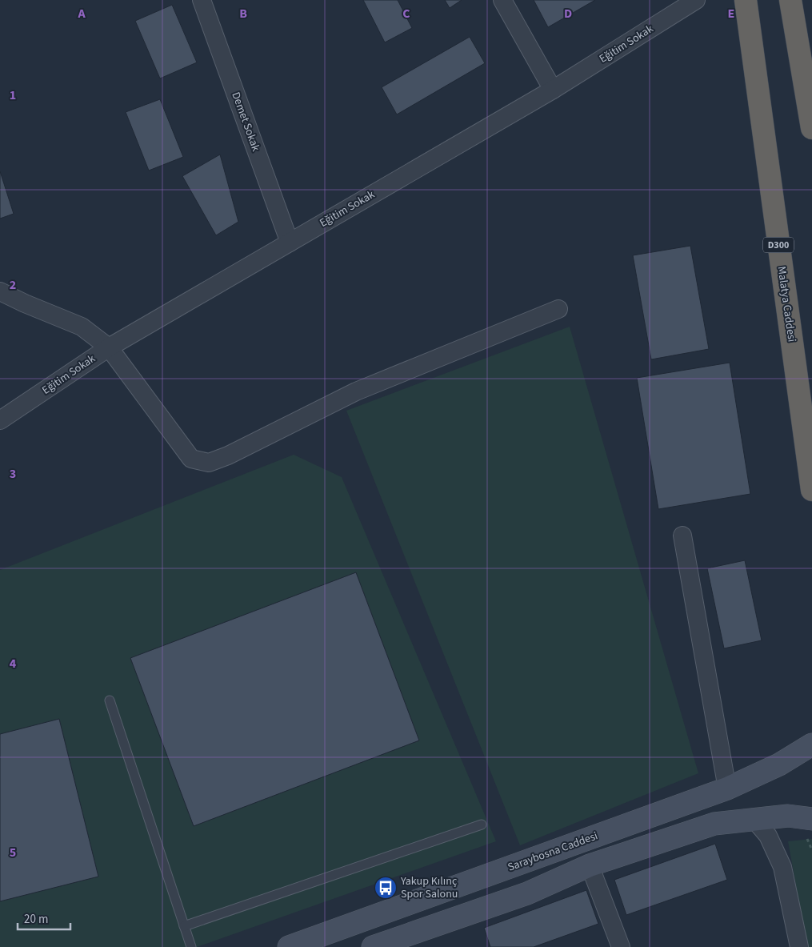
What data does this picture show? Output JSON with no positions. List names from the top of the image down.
{
  "streets": {
    "highway": ["D300", "Malatya Caddesi"],
    "main road": ["Saraybosna Caddesi"],
    "street": ["Eğitim Sokak", "Demet Sokak"]
  },
  "crossings": [
    ["Eğitim Sokak", "Demet Sokak"]
  ],
  "places": {
    "bus stop": ["Yakup Kılınç Spor Salonu"]
  },
  "scale_bar": "20 m",
  "grid": {
    "columns": [
      "A",
      "B",
      "C",
      "D",
      "E"
    ],
    "rows": [
      "1",
      "2",
      "3",
      "4",
      "5"
    ]
  }
}
